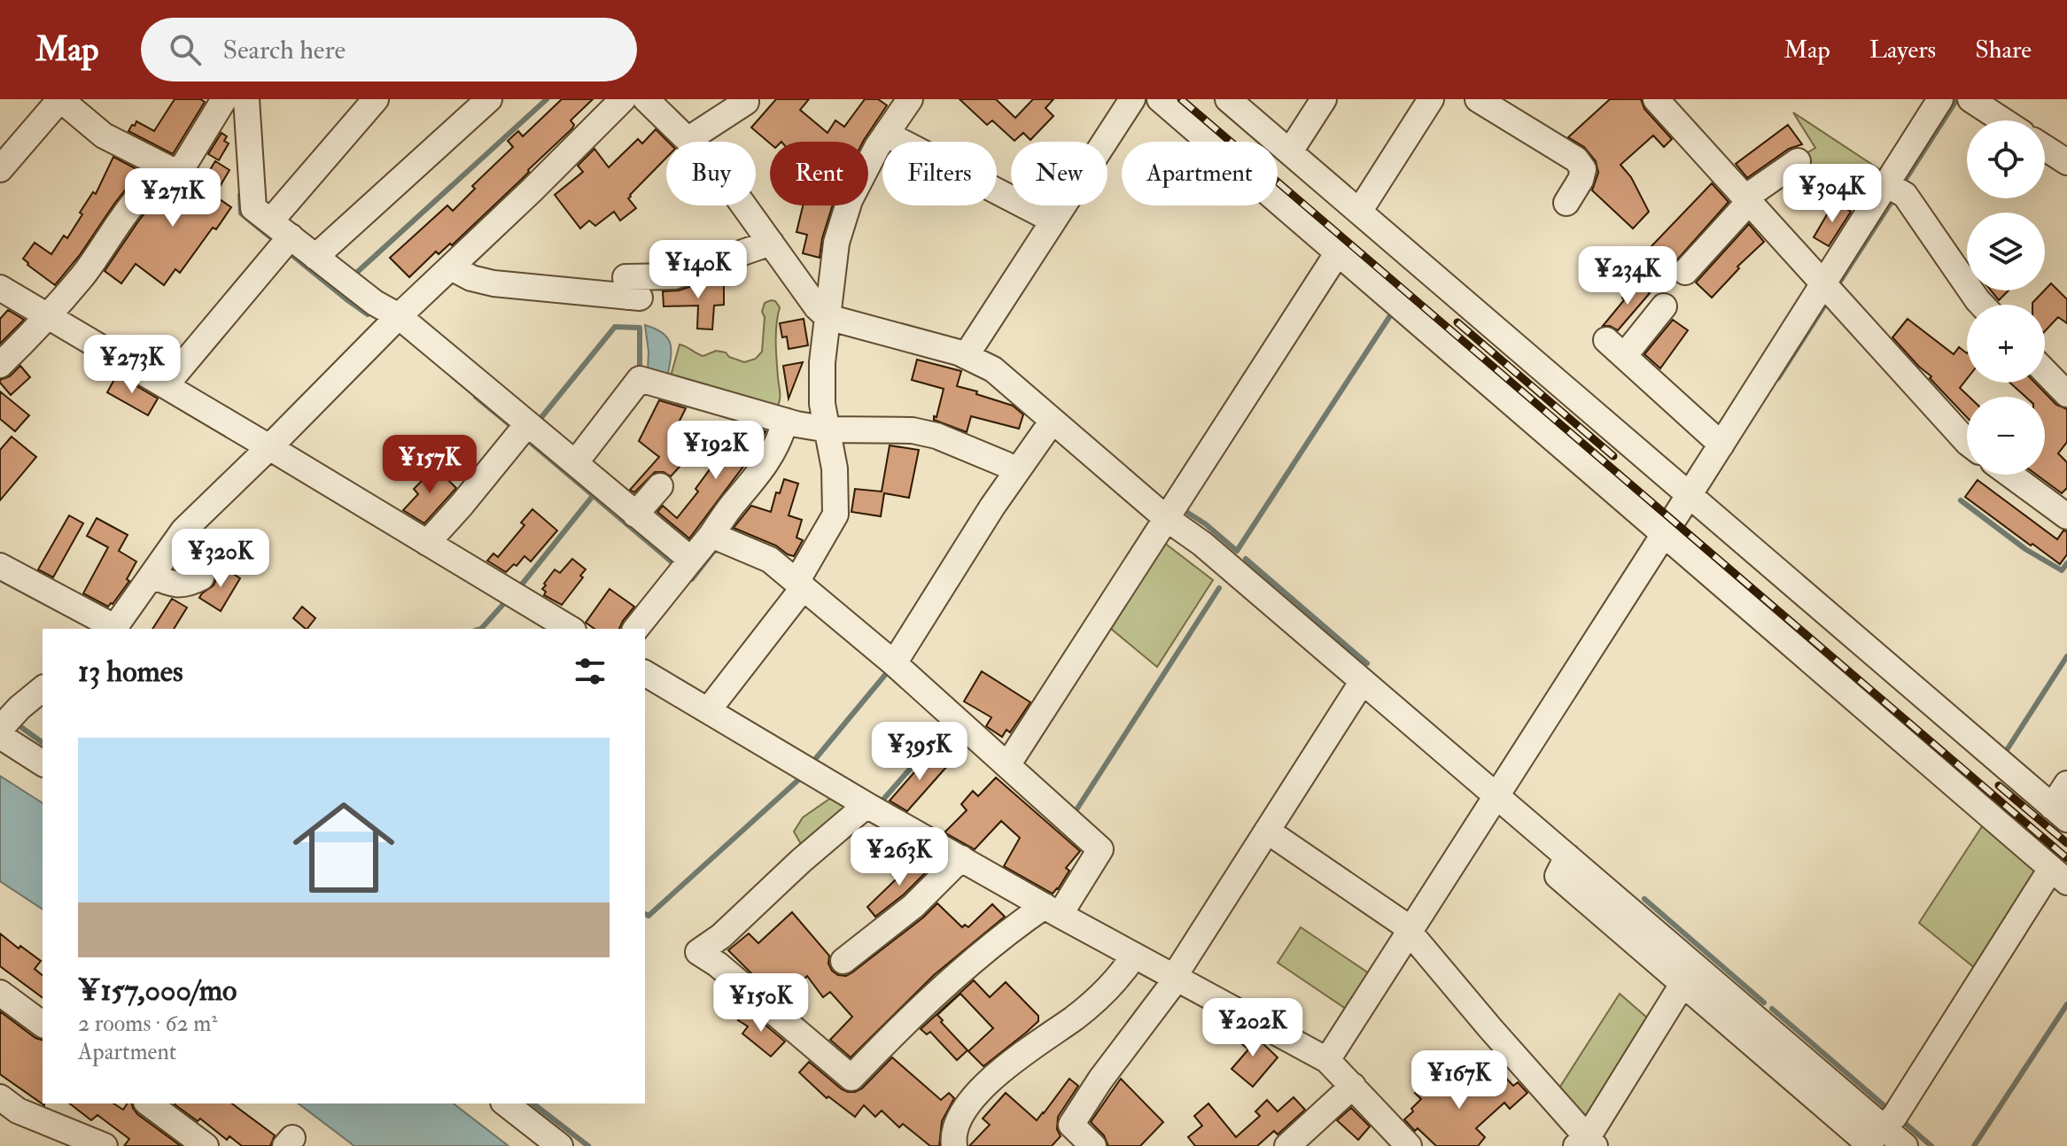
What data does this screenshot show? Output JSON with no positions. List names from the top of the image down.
{
  "page": {
    "header": "Map",
    "search": "Search here",
    "nav": ["Map", "Layers", "Share"],
    "map_buttons": ["+", "−"],
    "chip": [
      "Buy",
      "Rent",
      "Filters",
      "New",
      "Apartment"
    ],
    "price": [
      "¥304K",
      "¥271K",
      "¥140K",
      "¥234K",
      "¥273K",
      "¥192K",
      "¥157K",
      "¥320K",
      "¥395K",
      "¥263K",
      "¥150K",
      "¥202K",
      "¥167K"
    ],
    "heading": "13 homes",
    "list": [
      {
        "name": "¥157,000/mo",
        "note": "2 rooms · 62 m² · Apartment"
      }
    ]
  }
}
